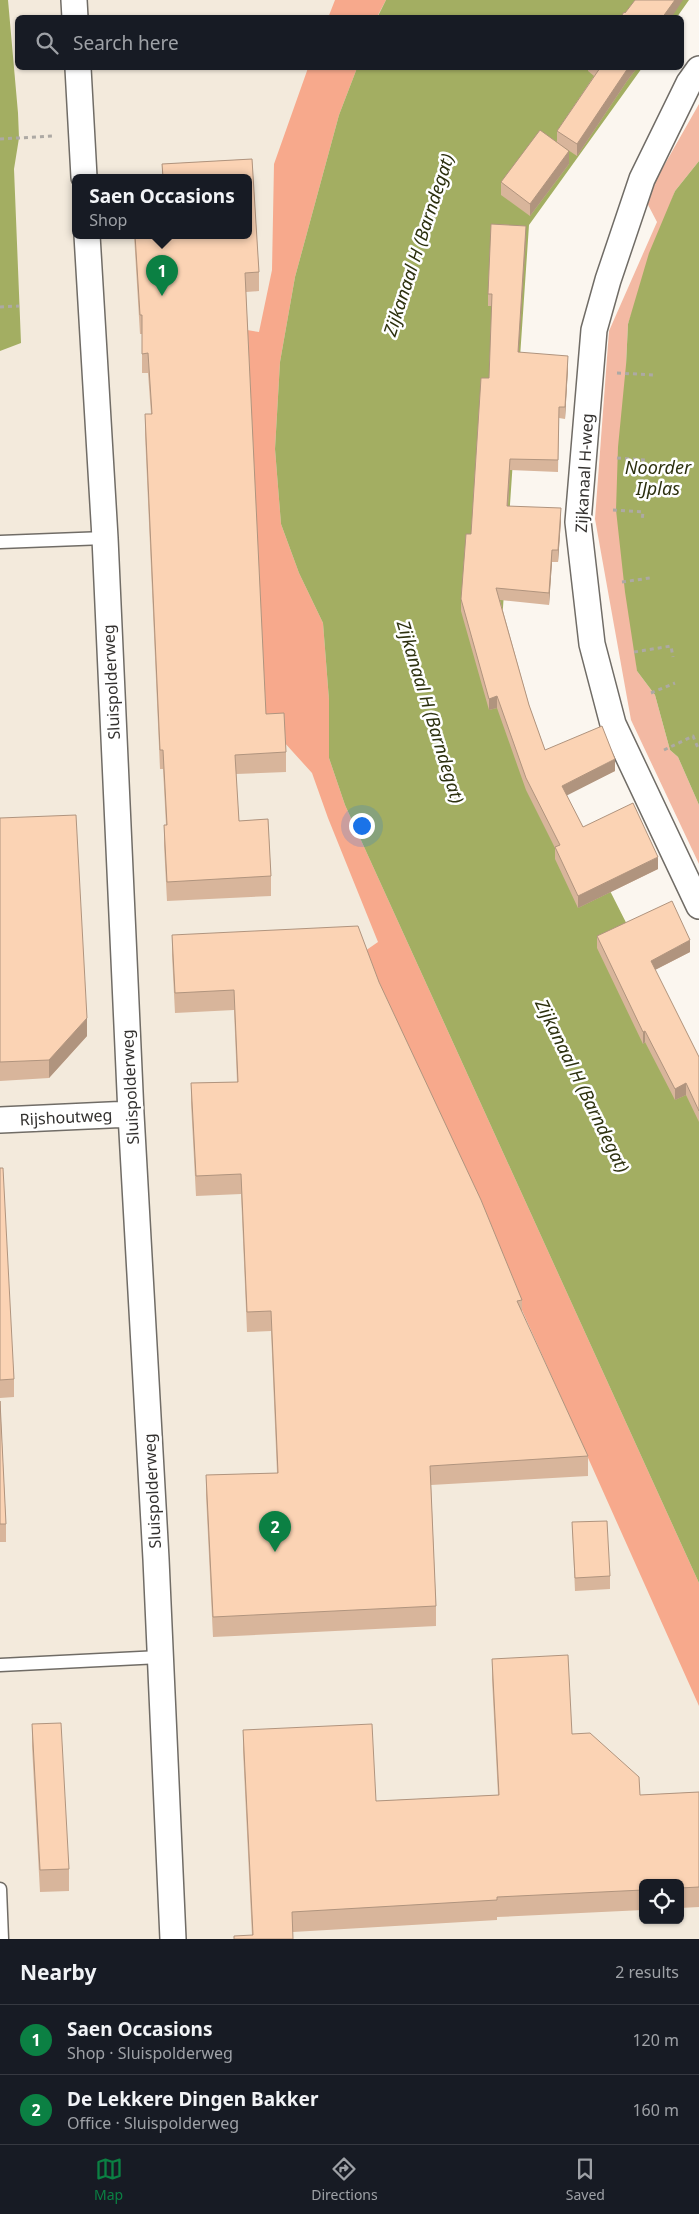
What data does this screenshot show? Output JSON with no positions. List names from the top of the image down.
{
  "streets": {
    "street": ["Zijkanaal H-weg", "Sluispolderweg", "Rijshoutweg"]
  },
  "crossings": [
    ["Sluispolderweg", "Rijshoutweg"]
  ],
  "water": ["Zijkanaal H (Barndegat)", "Noorder IJplas"],
  "page": {
    "search": "Search here",
    "popup": ["Saen Occasions", "Shop"],
    "pins": ["1", "2"],
    "heading": ["Nearby", "2 results"],
    "list": [
      {
        "mark": "1",
        "name": "Saen Occasions",
        "note": "Shop · Sluispolderweg",
        "value": "120 m"
      },
      {
        "mark": "2",
        "name": "De Lekkere Dingen Bakker",
        "note": "Office · Sluispolderweg",
        "value": "160 m"
      }
    ],
    "nav": ["Map", "Directions", "Saved"]
  }
}
